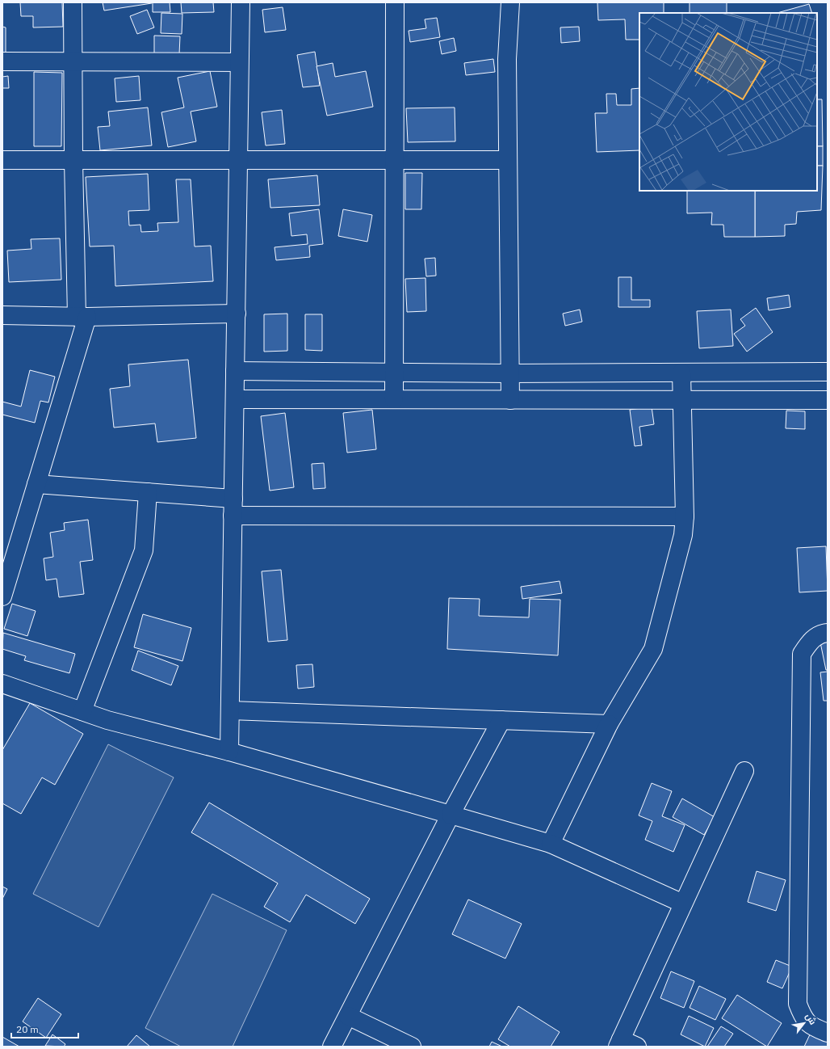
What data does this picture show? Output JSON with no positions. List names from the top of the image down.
{
  "scale_bar": "20 m",
  "north": "top right"
}
